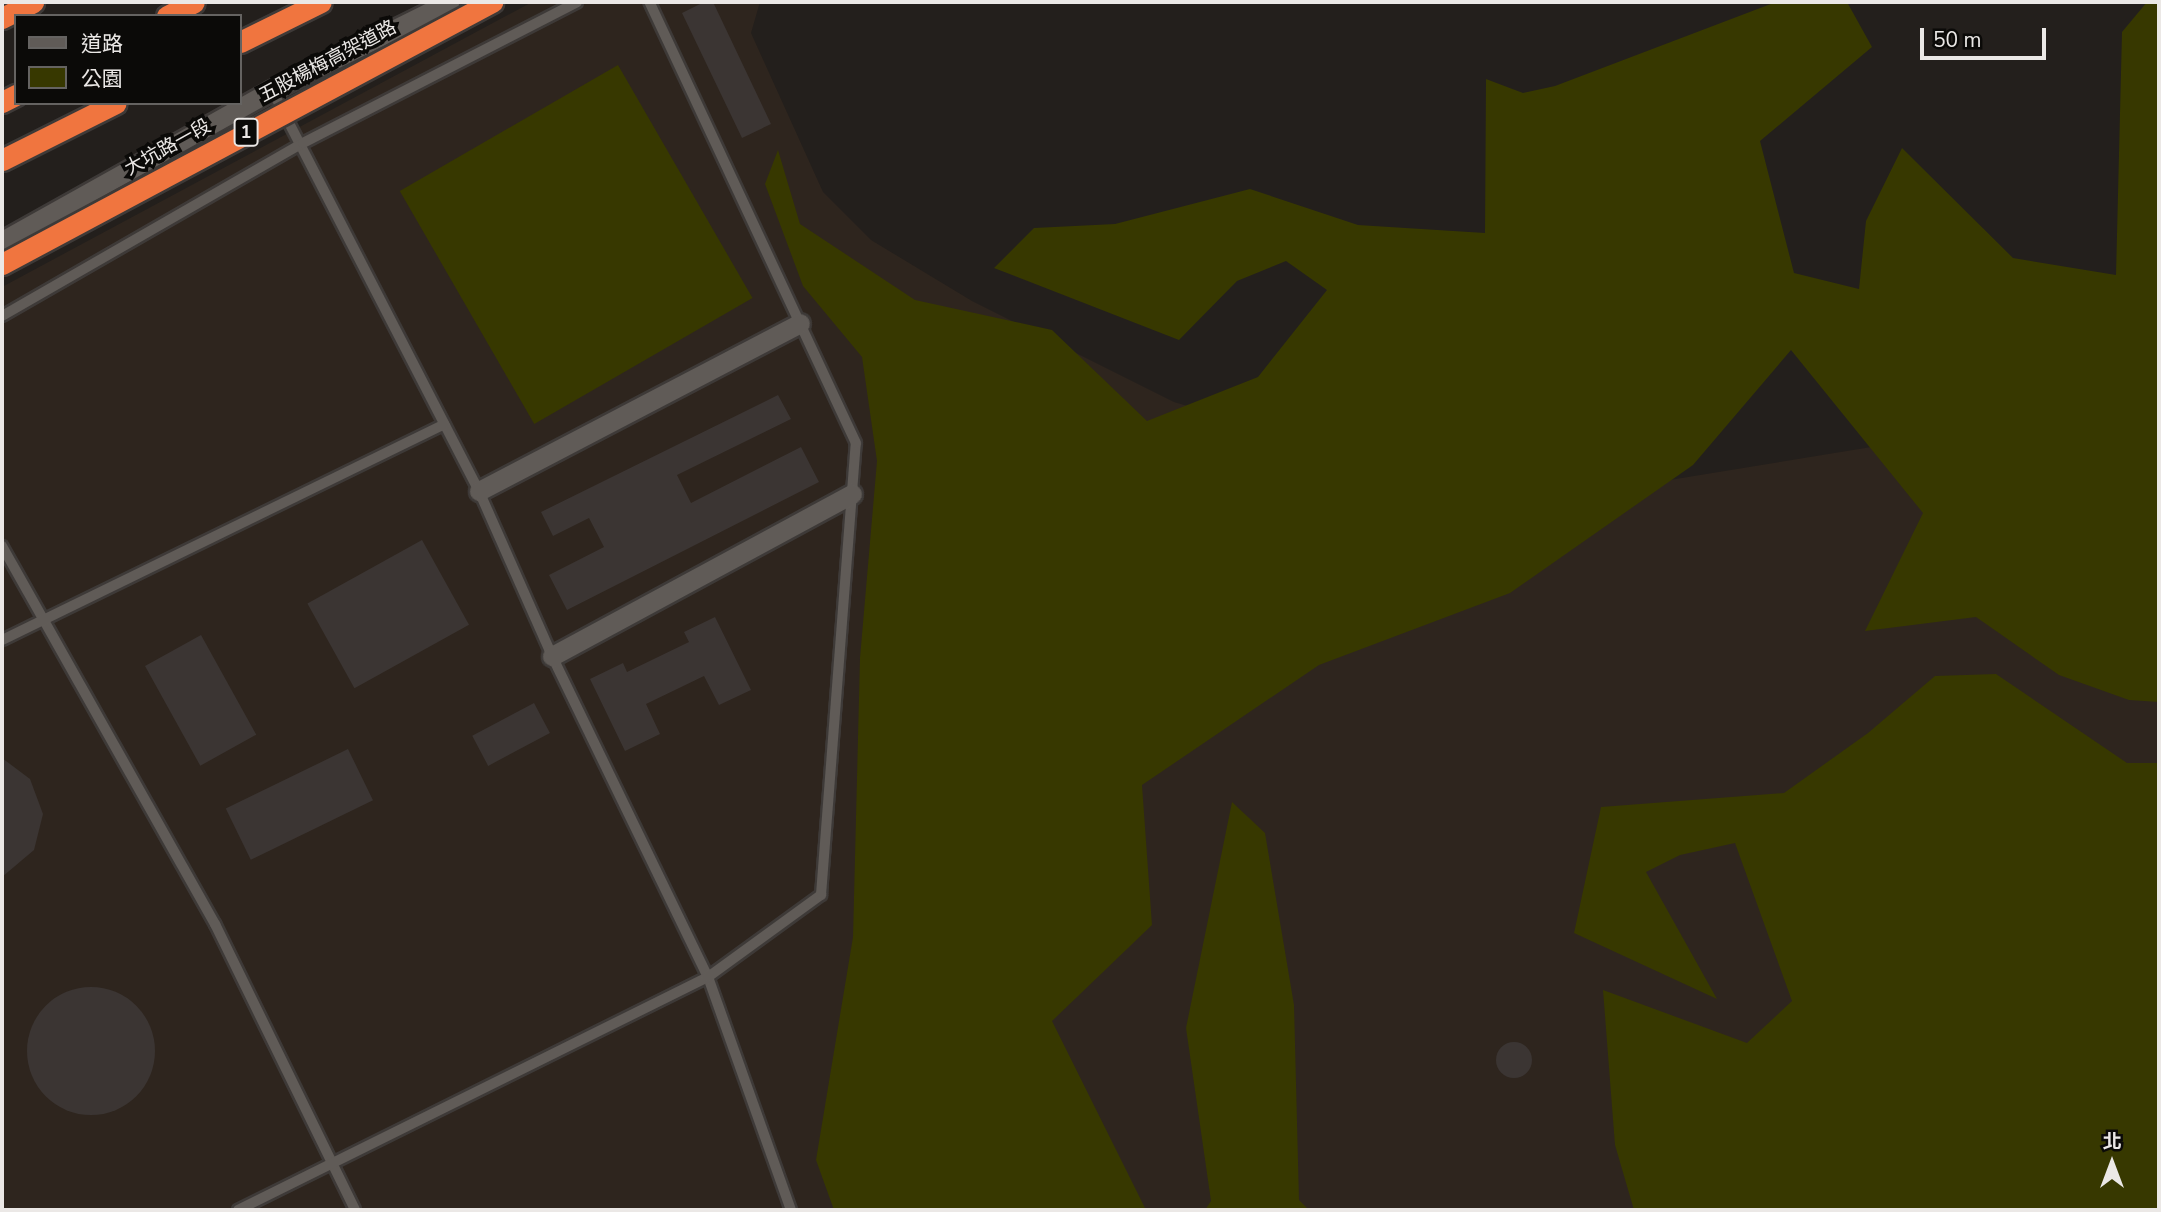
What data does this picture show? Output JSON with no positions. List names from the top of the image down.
{
  "streets": {
    "highway": ["五股楊梅高架道路", "1"],
    "street": ["大坑路一段"]
  },
  "legend": ["道路", "公園"],
  "scale_bar": "50 m",
  "north": "top"
}
